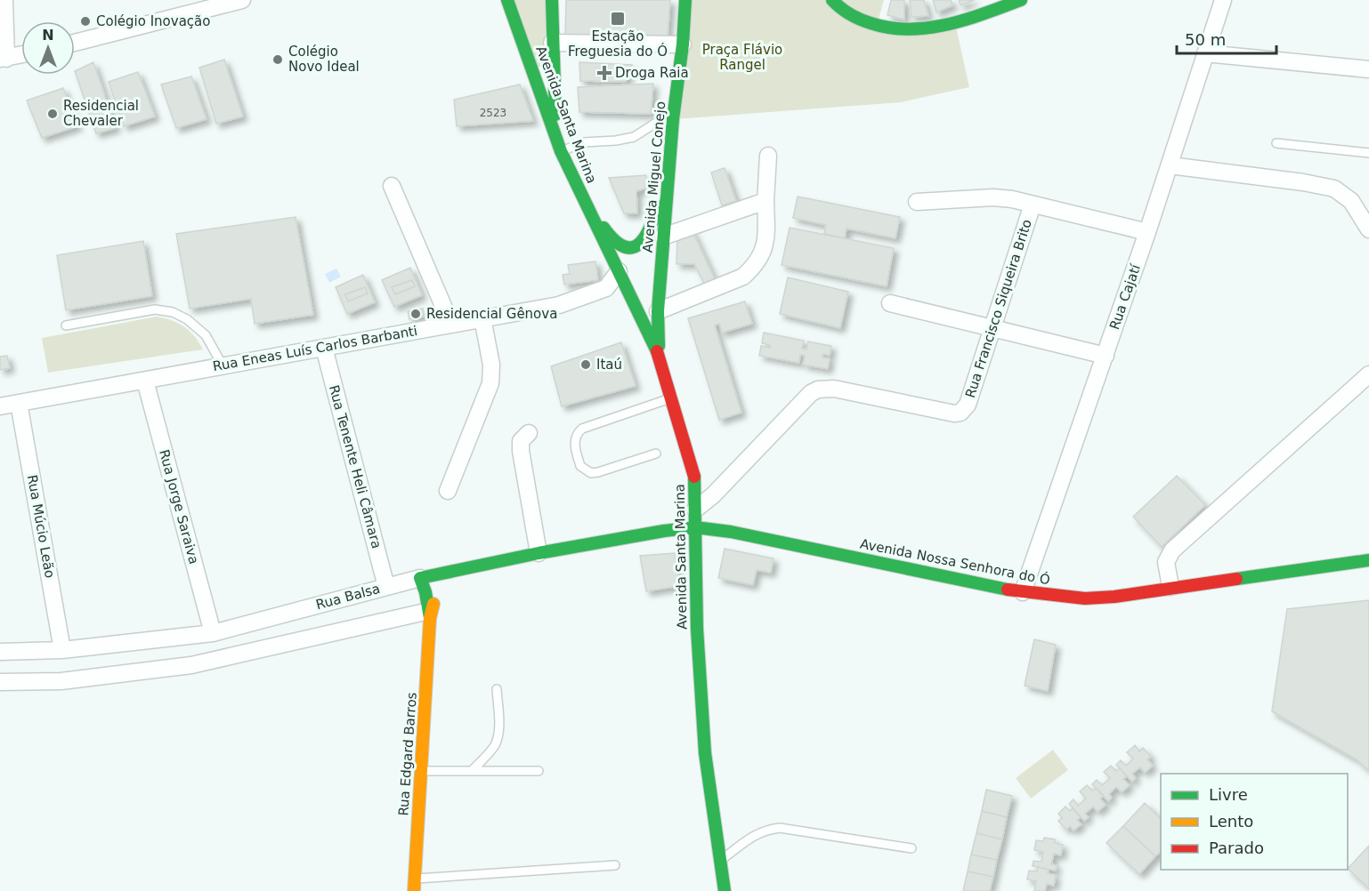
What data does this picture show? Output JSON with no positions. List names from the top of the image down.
{
  "streets": {
    "main road": [
      "Avenida Santa Marina",
      "Avenida Miguel Conejo",
      "Avenida Nossa Senhora do Ó",
      "Rua Balsa",
      "Rua Edgard Barros"
    ],
    "street": [
      "Rua Cajatí",
      "Rua Francisco Siqueira Brito",
      "Rua Eneas Luís Carlos Barbanti",
      "Rua Tenente Heli Câmara",
      "Rua Jorge Saraiva",
      "Rua Múcio Leão"
    ]
  },
  "crossings": [
    ["Avenida Santa Marina", "Avenida Miguel Conejo"],
    ["Avenida Santa Marina", "Rua Francisco Siqueira Brito"],
    ["Avenida Santa Marina", "Rua Eneas Luís Carlos Barbanti"],
    ["Avenida Santa Marina", "Avenida Nossa Senhora do Ó"],
    ["Avenida Santa Marina", "Rua Balsa"],
    ["Rua Cajatí", "Avenida Nossa Senhora do Ó"],
    ["Rua Eneas Luís Carlos Barbanti", "Rua Tenente Heli Câmara"],
    ["Rua Eneas Luís Carlos Barbanti", "Rua Jorge Saraiva"],
    ["Rua Eneas Luís Carlos Barbanti", "Rua Múcio Leão"],
    ["Rua Tenente Heli Câmara", "Rua Balsa"],
    ["Rua Jorge Saraiva", "Rua Balsa"],
    ["Rua Múcio Leão", "Rua Balsa"],
    ["Avenida Nossa Senhora do Ó", "Rua Balsa"],
    ["Rua Balsa", "Rua Edgard Barros"]
  ],
  "parks": ["Praça Flávio Rangel"],
  "places": {
    "transit": ["Estação Freguesia do Ó"],
    "other": [
      "Colégio Inovação",
      "Colégio Novo Ideal",
      "Residencial Chevaler",
      "Residencial Gênova",
      "Itaú"
    ],
    "health": ["Droga Raia"]
  },
  "house_numbers": ["2523"],
  "legend": ["Livre", "Lento", "Parado"],
  "scale_bar": "50 m",
  "north": "top"
}
